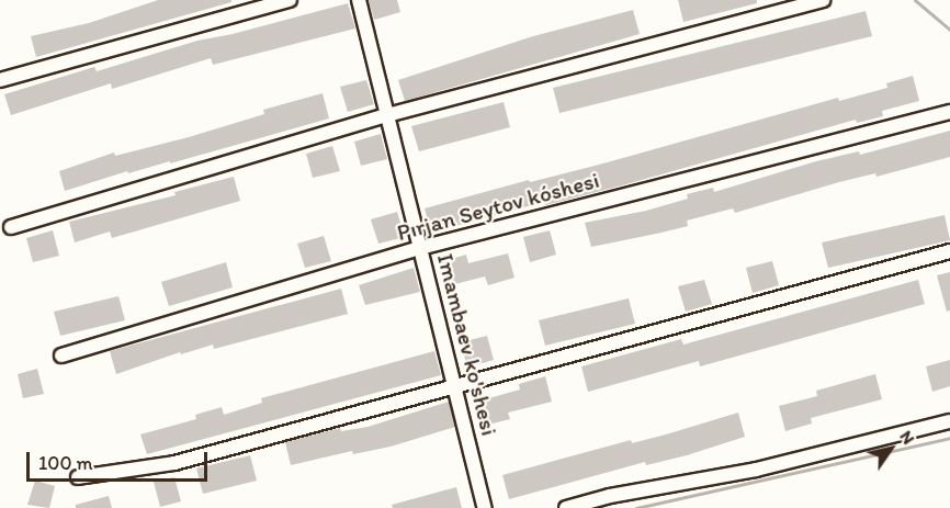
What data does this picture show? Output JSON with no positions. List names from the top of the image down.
{
  "streets": {
    "street": ["Pırjan Seytov kóshesi", "Imambaev ko'shesi"]
  },
  "crossings": [
    ["Pırjan Seytov kóshesi", "Imambaev ko'shesi"]
  ],
  "scale_bar": "100 m",
  "north": "top right"
}
